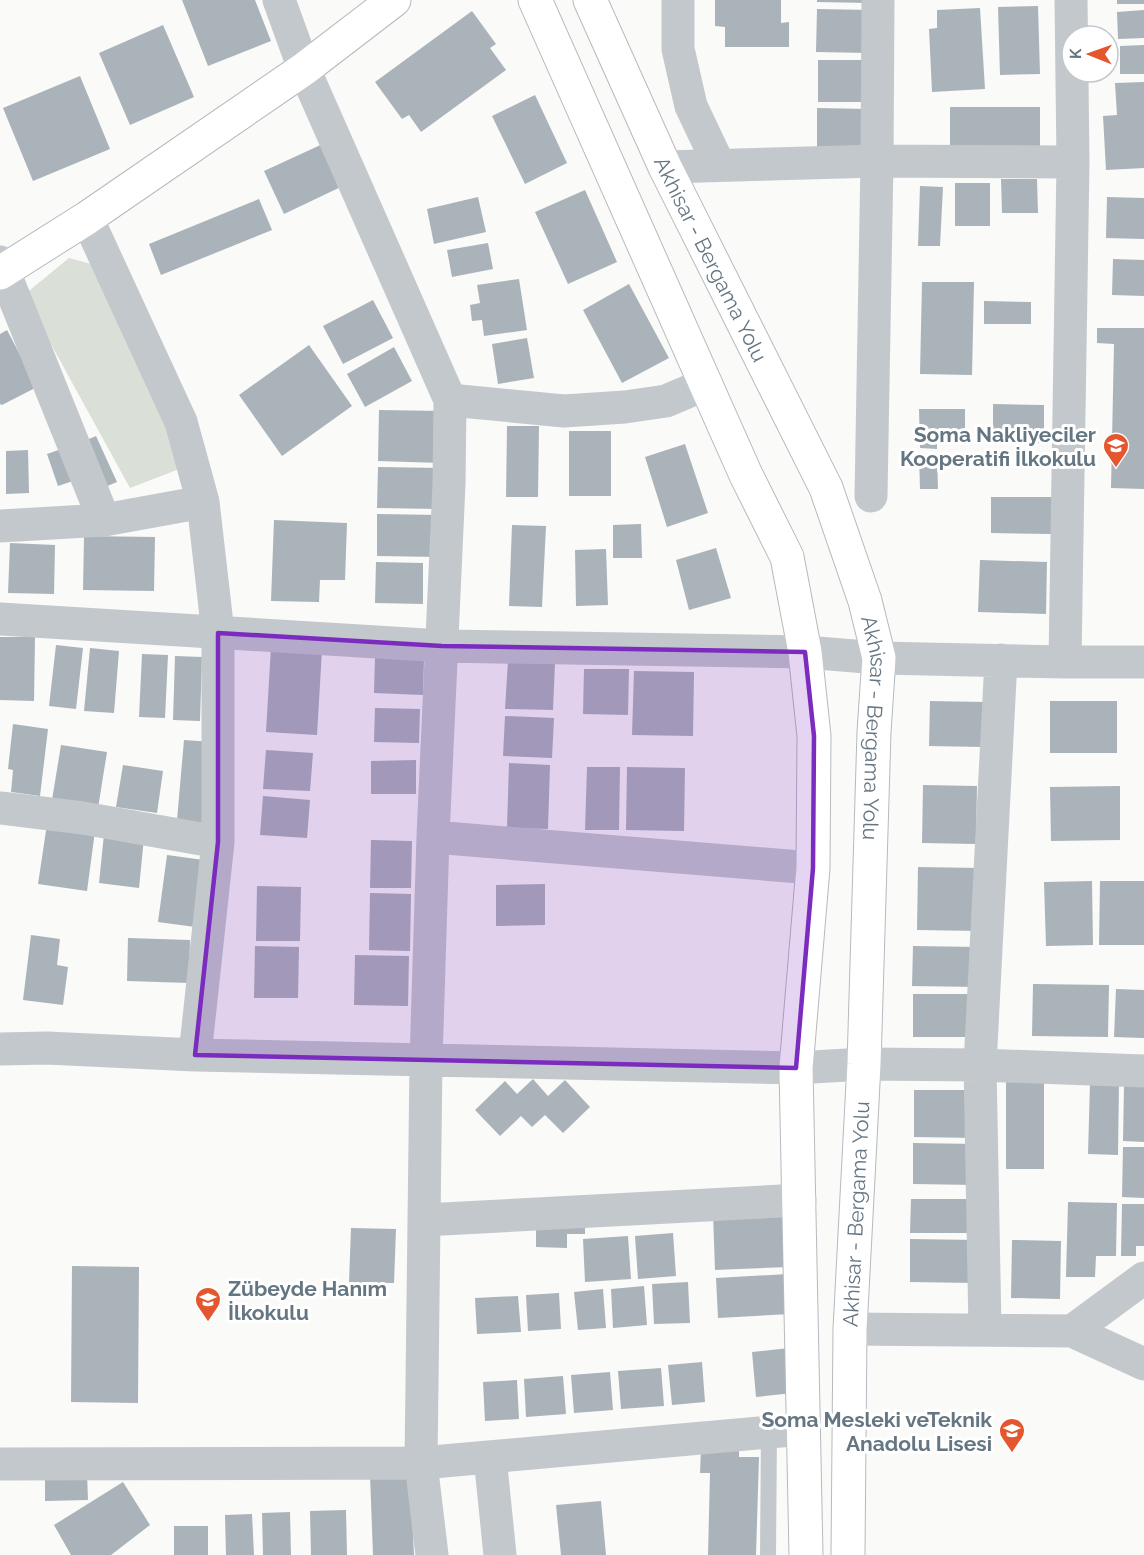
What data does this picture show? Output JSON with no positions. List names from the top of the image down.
{
  "streets": {
    "main road": ["Akhisar - Bergama Yolu"]
  },
  "places": {
    "school or university": ["Soma Nakliyeciler Kooperatifi İlkokulu", "Zübeyde Hanım İlkokulu", "Soma Mesleki veTeknik Anadolu Lisesi"]
  },
  "north": "left"
}
